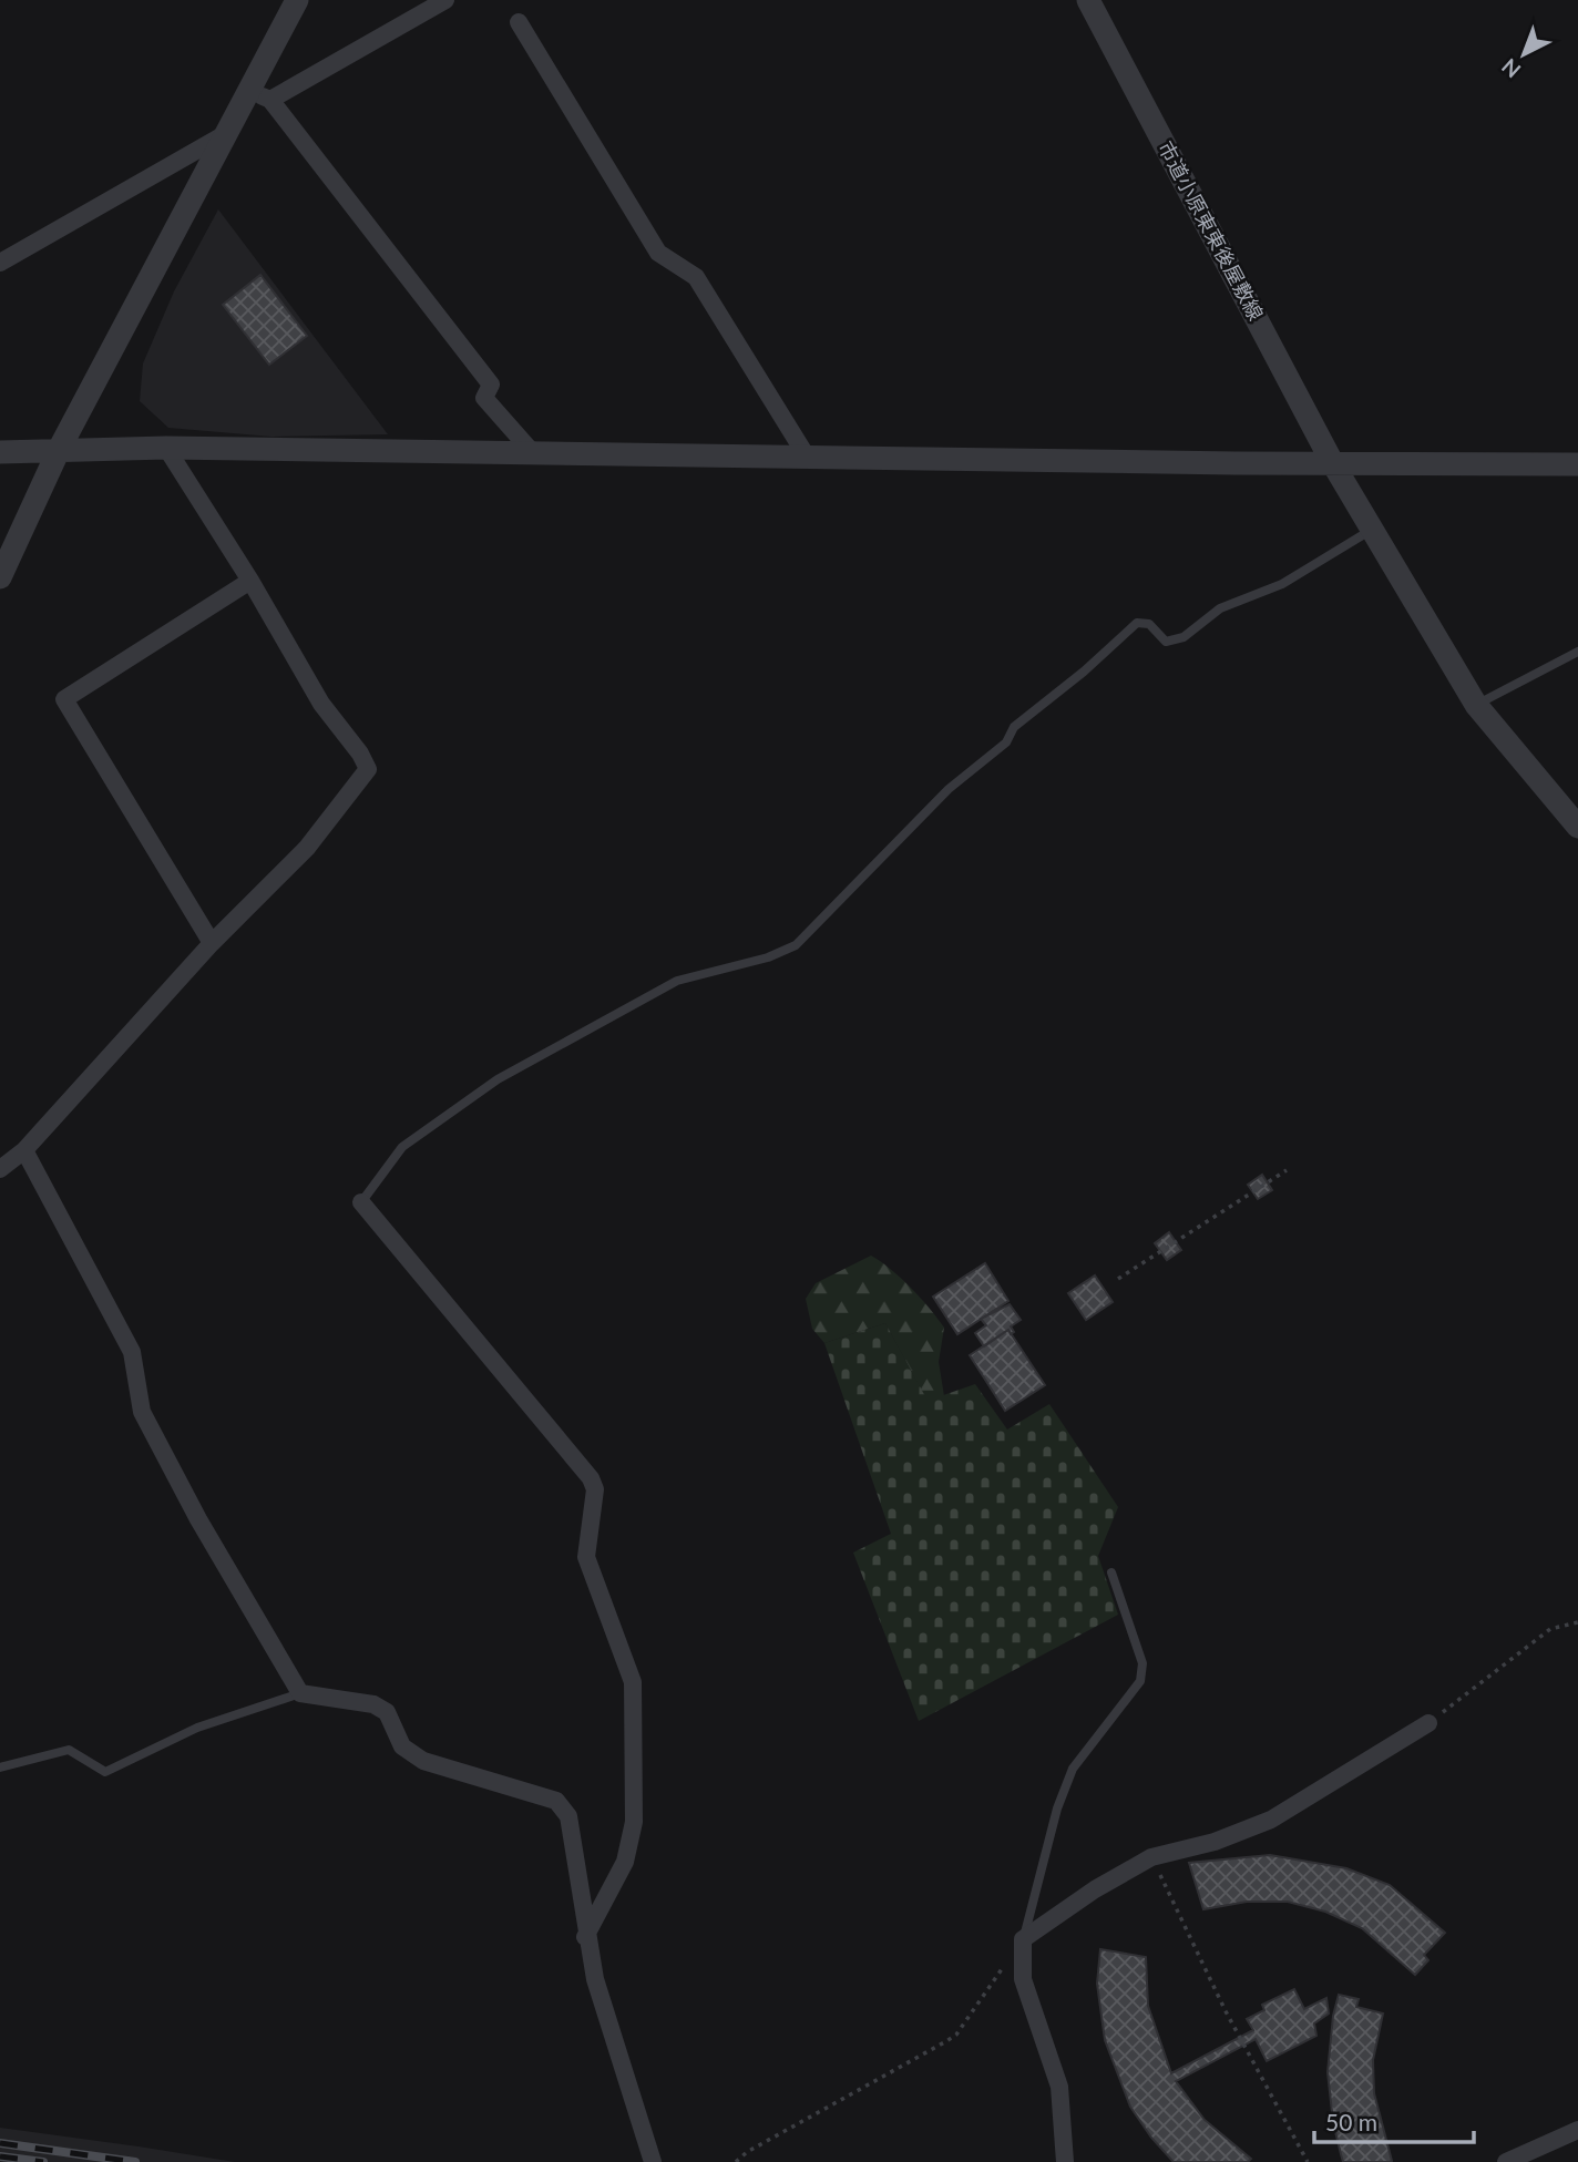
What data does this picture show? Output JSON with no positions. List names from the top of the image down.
{
  "streets": {
    "street": ["市道小原東東後屋敷線"]
  },
  "scale_bar": "50 m",
  "north": "bottom left"
}
